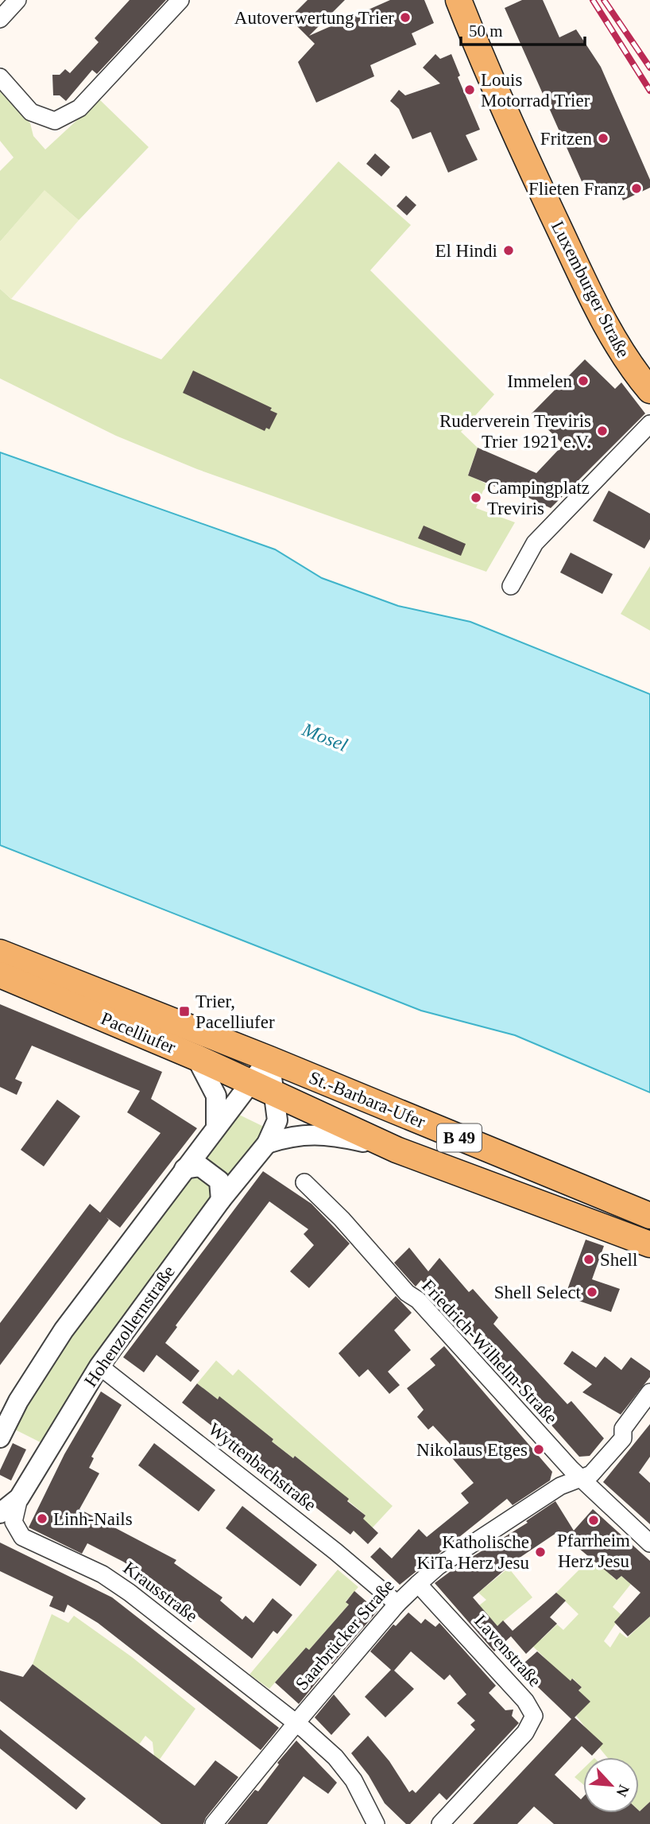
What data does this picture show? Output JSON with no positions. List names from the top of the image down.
{
  "streets": {
    "main road": [
      "Luxemburger Straße",
      "Pacelliufer",
      "St.-Barbara-Ufer",
      "B 49"
    ],
    "street": [
      "Hohenzollernstraße",
      "Friedrich-Wilhelm-Straße",
      "Wyttenbachstraße",
      "Krausstraße",
      "Saarbrücker Straße",
      "Lavenstraße"
    ]
  },
  "crossings": [
    ["Pacelliufer", "St.-Barbara-Ufer"],
    ["Pacelliufer", "Hohenzollernstraße"],
    ["St.-Barbara-Ufer", "Hohenzollernstraße"],
    ["Hohenzollernstraße", "Wyttenbachstraße"],
    ["Hohenzollernstraße", "Krausstraße"],
    ["Friedrich-Wilhelm-Straße", "Saarbrücker Straße"],
    ["Wyttenbachstraße", "Saarbrücker Straße"],
    ["Krausstraße", "Saarbrücker Straße"],
    ["Saarbrücker Straße", "Lavenstraße"]
  ],
  "water": ["Mosel"],
  "places": {
    "other": [
      "Autoverwertung Trier",
      "Louis Motorrad Trier",
      "Fritzen",
      "Flieten Franz",
      "El Hindi",
      "Immelen",
      "Ruderverein Treviris Trier 1921 e.V.",
      "Campingplatz Treviris",
      "Shell",
      "Shell Select",
      "Nikolaus Etges",
      "Linh-Nails",
      "Pfarrheim Herz Jesu",
      "Katholische KiTa Herz Jesu"
    ],
    "transit": ["Trier, Pacelliufer"]
  },
  "scale_bar": "50 m",
  "north": "bottom right"
}
